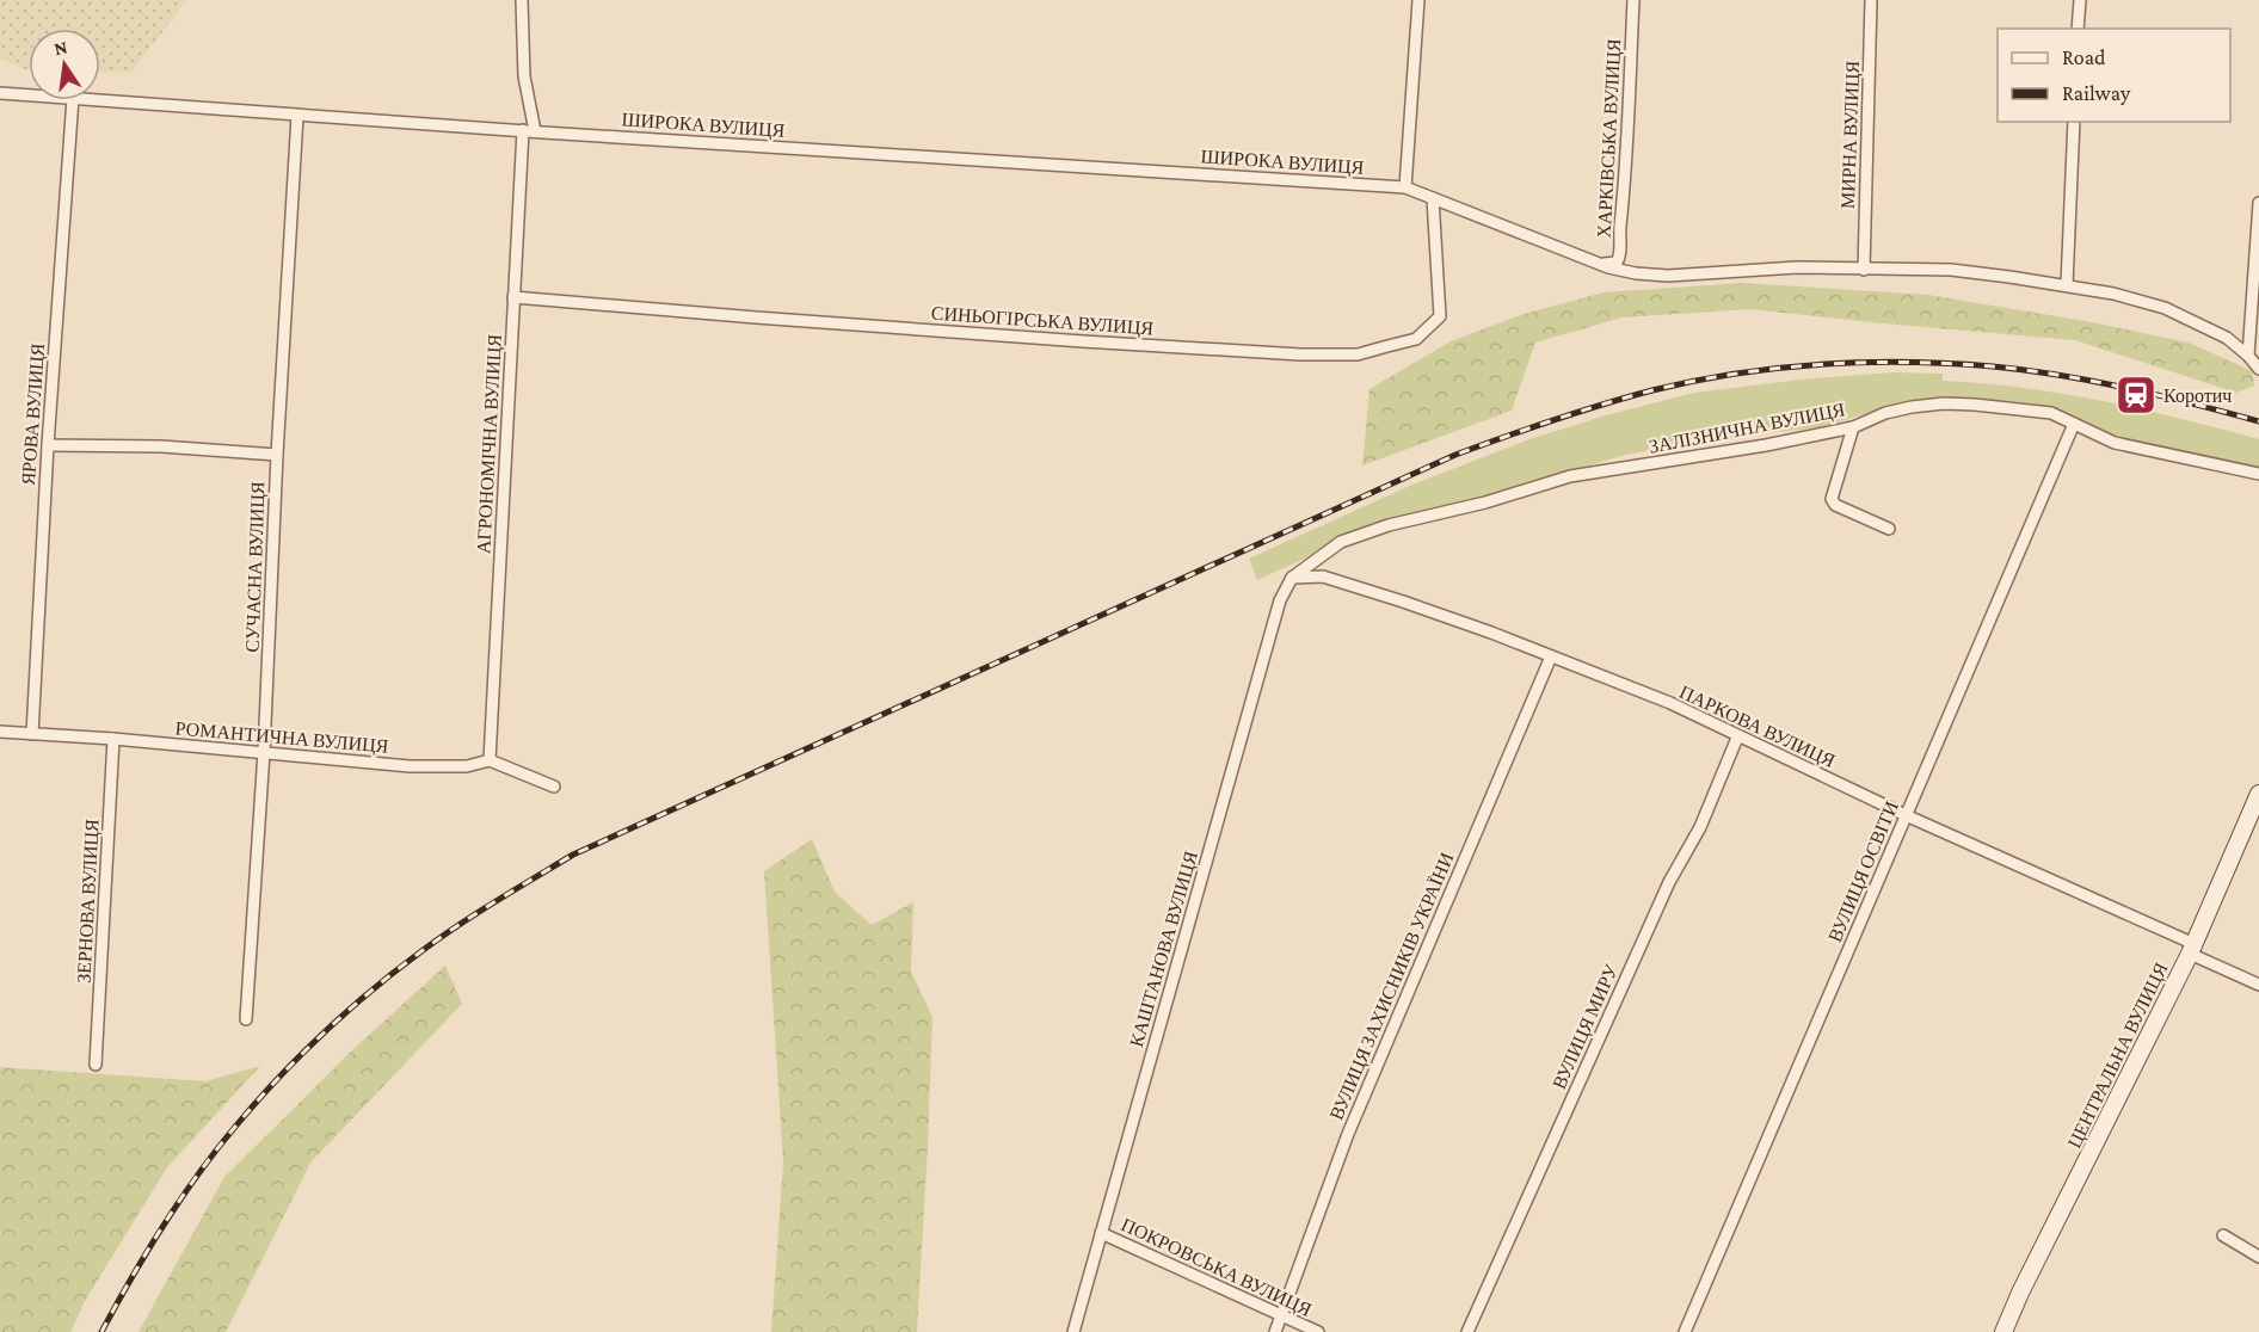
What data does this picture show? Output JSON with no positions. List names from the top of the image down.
{
  "streets": {
    "street": [
      "ШИРОКА ВУЛИЦЯ",
      "МИРНА ВУЛИЦЯ",
      "ХАРКІВСЬКА ВУЛИЦЯ",
      "СИНЬОГІРСЬКА ВУЛИЦЯ",
      "ЯРОВА ВУЛИЦЯ",
      "ЗАЛІЗНИЧНА ВУЛИЦЯ",
      "АГРОНОМІЧНА ВУЛИЦЯ",
      "СУЧАСНА ВУЛИЦЯ",
      "ПАРКОВА ВУЛИЦЯ",
      "РОМАНТИЧНА ВУЛИЦЯ",
      "ВУЛИЦЯ ОСВІТИ",
      "ЗЕРНОВА ВУЛИЦЯ",
      "КАШТАНОВА ВУЛИЦЯ",
      "ВУЛИЦЯ ЗАХИСНИКІВ УКРАЇНИ",
      "ВУЛИЦЯ МИРУ",
      "ЦЕНТРАЛЬНА ВУЛИЦЯ",
      "ПОКРОВСЬКА ВУЛИЦЯ"
    ]
  },
  "crossings": [
    ["ШИРОКА ВУЛИЦЯ", "МИРНА ВУЛИЦЯ"],
    ["ШИРОКА ВУЛИЦЯ", "ХАРКІВСЬКА ВУЛИЦЯ"],
    ["ШИРОКА ВУЛИЦЯ", "СИНЬОГІРСЬКА ВУЛИЦЯ"],
    ["ШИРОКА ВУЛИЦЯ", "АГРОНОМІЧНА ВУЛИЦЯ"],
    ["ШИРОКА ВУЛИЦЯ", "СУЧАСНА ВУЛИЦЯ"],
    ["СИНЬОГІРСЬКА ВУЛИЦЯ", "АГРОНОМІЧНА ВУЛИЦЯ"],
    ["ЯРОВА ВУЛИЦЯ", "РОМАНТИЧНА ВУЛИЦЯ"],
    ["ЗАЛІЗНИЧНА ВУЛИЦЯ", "ПАРКОВА ВУЛИЦЯ"],
    ["ЗАЛІЗНИЧНА ВУЛИЦЯ", "ВУЛИЦЯ ОСВІТИ"],
    ["ЗАЛІЗНИЧНА ВУЛИЦЯ", "КАШТАНОВА ВУЛИЦЯ"],
    ["АГРОНОМІЧНА ВУЛИЦЯ", "РОМАНТИЧНА ВУЛИЦЯ"],
    ["СУЧАСНА ВУЛИЦЯ", "РОМАНТИЧНА ВУЛИЦЯ"],
    ["ПАРКОВА ВУЛИЦЯ", "ВУЛИЦЯ ОСВІТИ"],
    ["ПАРКОВА ВУЛИЦЯ", "КАШТАНОВА ВУЛИЦЯ"],
    ["ПАРКОВА ВУЛИЦЯ", "ВУЛИЦЯ ЗАХИСНИКІВ УКРАЇНИ"],
    ["ПАРКОВА ВУЛИЦЯ", "ВУЛИЦЯ МИРУ"],
    ["ПАРКОВА ВУЛИЦЯ", "ЦЕНТРАЛЬНА ВУЛИЦЯ"],
    ["РОМАНТИЧНА ВУЛИЦЯ", "ЗЕРНОВА ВУЛИЦЯ"],
    ["КАШТАНОВА ВУЛИЦЯ", "ПОКРОВСЬКА ВУЛИЦЯ"],
    ["ВУЛИЦЯ ЗАХИСНИКІВ УКРАЇНИ", "ПОКРОВСЬКА ВУЛИЦЯ"]
  ],
  "places": {
    "station": ["Коротич"]
  },
  "legend": ["Road", "Railway"],
  "north": "top"
}
